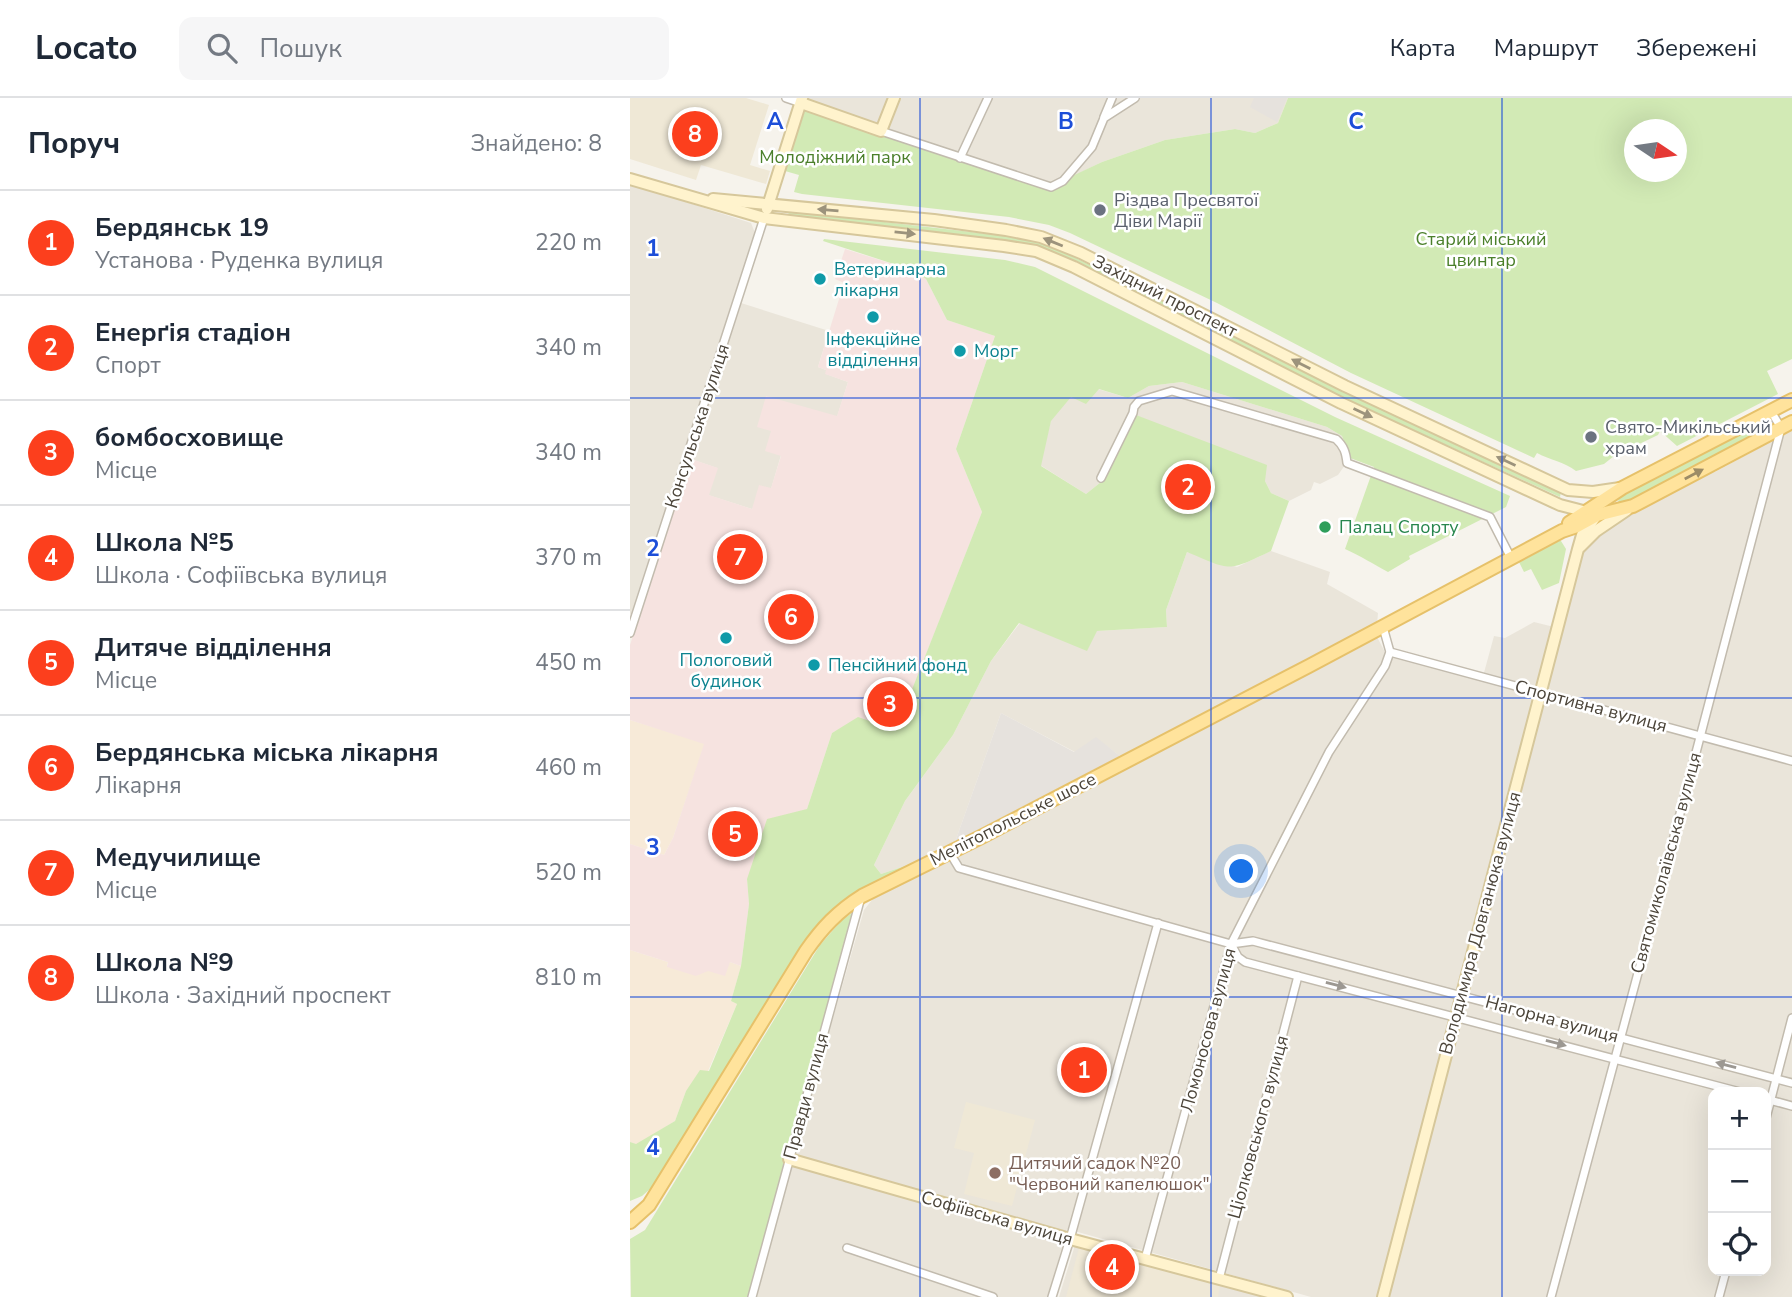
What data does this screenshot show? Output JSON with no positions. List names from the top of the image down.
{
  "streets": {
    "main road": [
      "Західний проспект",
      "Мелітопольське шосе",
      "Володимира Довганюка вулиця",
      "Софіївська вулиця"
    ],
    "street": [
      "Консульська вулиця",
      "Спортивна вулиця",
      "Святомиколаївська вулиця",
      "Нагорна вулиця",
      "Ломоносова вулиця",
      "Правди вулиця",
      "Ціолковського вулиця"
    ]
  },
  "crossings": [
    ["Західний проспект", "Консульська вулиця"],
    ["Спортивна вулиця", "Святомиколаївська вулиця"],
    ["Спортивна вулиця", "Володимира Довганюка вулиця"],
    ["Спортивна вулиця", "Ломоносова вулиця"],
    ["Мелітопольське шосе", "Святомиколаївська вулиця"],
    ["Мелітопольське шосе", "Нагорна вулиця"],
    ["Мелітопольське шосе", "Правди вулиця"],
    ["Святомиколаївська вулиця", "Нагорна вулиця"],
    ["Володимира Довганюка вулиця", "Нагорна вулиця"],
    ["Нагорна вулиця", "Ломоносова вулиця"],
    ["Нагорна вулиця", "Ціолковського вулиця"],
    ["Ломоносова вулиця", "Софіївська вулиця"],
    ["Правди вулиця", "Софіївська вулиця"],
    ["Ціолковського вулиця", "Софіївська вулиця"]
  ],
  "parks": ["Молодіжний парк", "Старий міський цвинтар"],
  "places": [
    "Різдва Пресвятої Діви Марії",
    "Ветеринарна лікарня",
    "Інфекційне відділення",
    "Морг",
    "Свято-Микільський храм",
    "Палац Спорту",
    "Пологовий будинок",
    "Пенсійний фонд",
    "Дитячий садок №20 \"Червоний капелюшок\""
  ],
  "north": "right",
  "page": {
    "header": "Locato",
    "search": "Пошук",
    "nav": ["Карта", "Маршрут", "Збережені"],
    "heading": ["Поруч", "Знайдено: 8"],
    "pins": [
      "8",
      "2",
      "7",
      "6",
      "3",
      "5",
      "1",
      "4"
    ],
    "list": [
      {
        "mark": "1",
        "name": "Бердянськ 19",
        "note": "Установа · Руденка вулиця",
        "value": "220 m"
      },
      {
        "mark": "2",
        "name": "Енерґія стадіон",
        "note": "Спорт",
        "value": "340 m"
      },
      {
        "mark": "3",
        "name": "бомбосховище",
        "note": "Місце",
        "value": "340 m"
      },
      {
        "mark": "4",
        "name": "Школа №5",
        "note": "Школа · Софіївська вулиця",
        "value": "370 m"
      },
      {
        "mark": "5",
        "name": "Дитяче відділення",
        "note": "Місце",
        "value": "450 m"
      },
      {
        "mark": "6",
        "name": "Бердянська міська лікарня",
        "note": "Лікарня",
        "value": "460 m"
      },
      {
        "mark": "7",
        "name": "Медучилище",
        "note": "Місце",
        "value": "520 m"
      },
      {
        "mark": "8",
        "name": "Школа №9",
        "note": "Школа · Західний проспект",
        "value": "810 m"
      }
    ],
    "map_buttons": ["+", "−"]
  },
  "grid": {
    "columns": ["A", "B", "C"],
    "rows": [
      "1",
      "2",
      "3",
      "4"
    ]
  }
}
